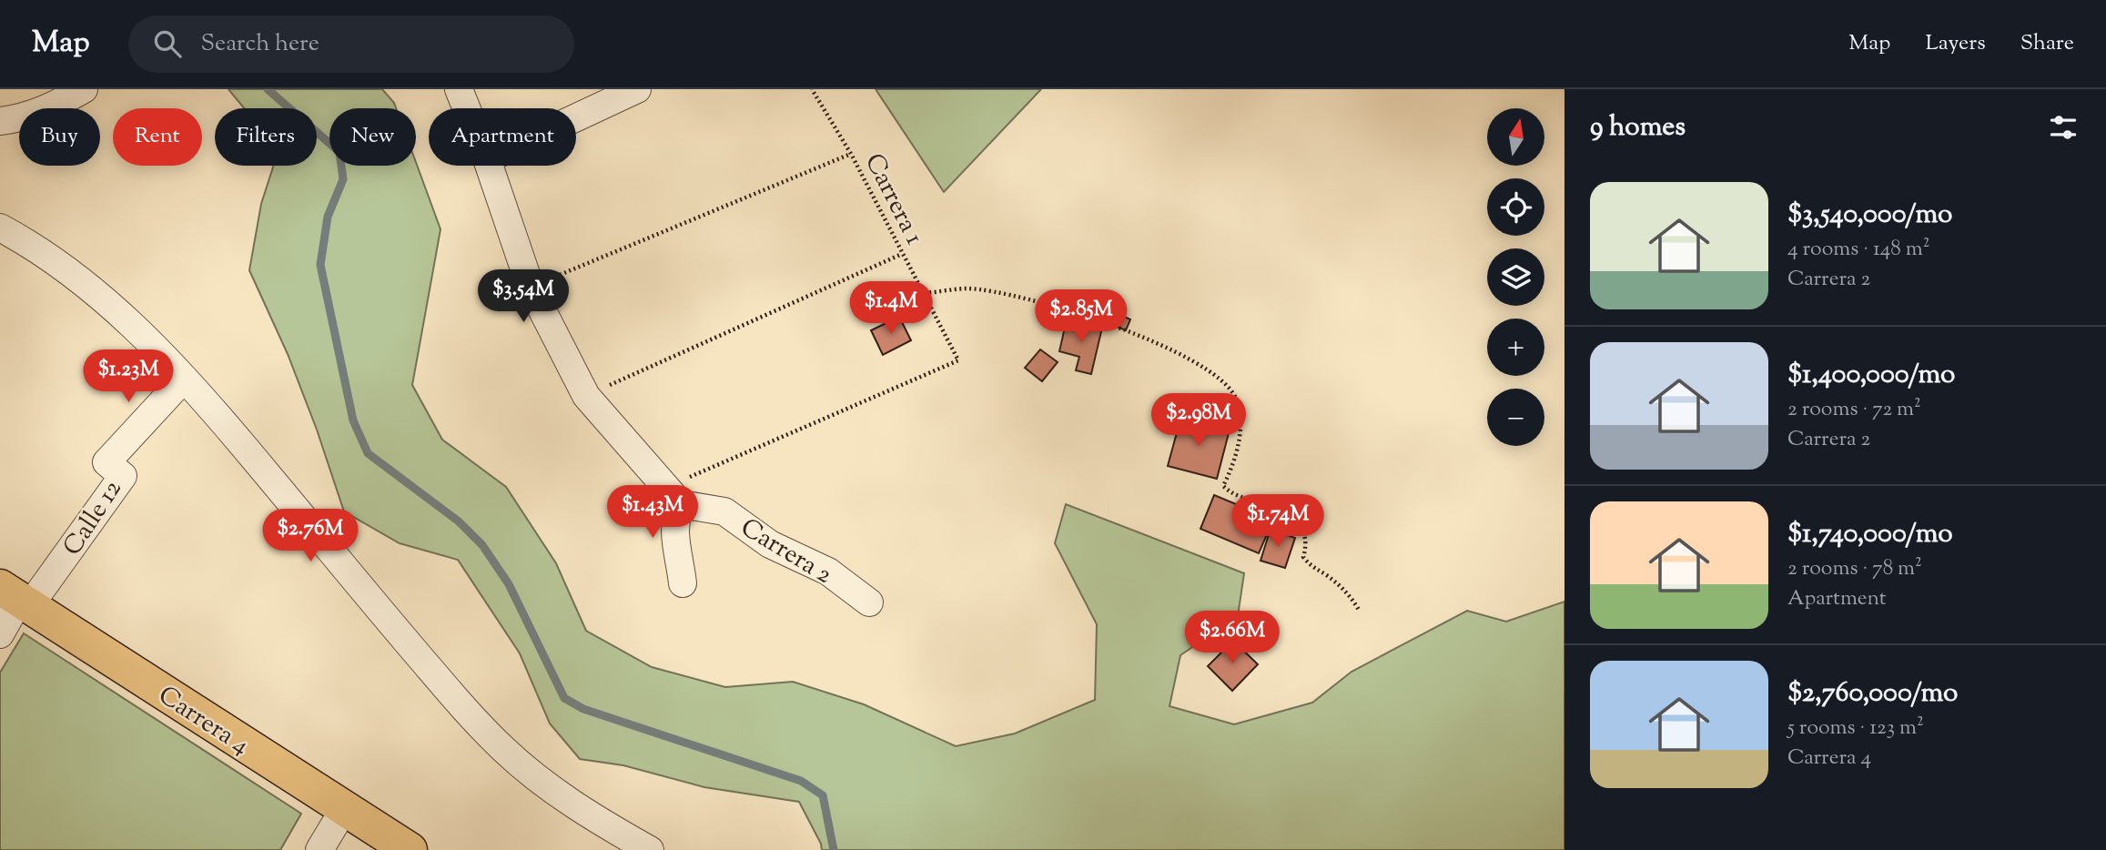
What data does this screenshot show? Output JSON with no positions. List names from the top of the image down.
{
  "streets": {
    "main road": ["Carrera 4"],
    "street": ["Calle 12", "Carrera 2"],
    "path": ["Carrera 1"]
  },
  "crossings": [
    ["Carrera 1", "Carrera 2"],
    ["Calle 12", "Carrera 4"]
  ],
  "north": "top",
  "page": {
    "header": "Map",
    "search": "Search here",
    "nav": ["Map", "Layers", "Share"],
    "heading": "9 homes",
    "map_buttons": ["+", "−"],
    "chip": [
      "Buy",
      "Rent",
      "Filters",
      "New",
      "Apartment"
    ],
    "list": [
      {
        "name": "$3,540,000/mo",
        "note": "4 rooms · 148 m² · Carrera 2"
      },
      {
        "name": "$1,400,000/mo",
        "note": "2 rooms · 72 m² · Carrera 2"
      },
      {
        "name": "$1,740,000/mo",
        "note": "2 rooms · 78 m² · Apartment"
      },
      {
        "name": "$2,760,000/mo",
        "note": "5 rooms · 123 m² · Carrera 4"
      }
    ],
    "price": [
      "$3.54M",
      "$1.4M",
      "$2.85M",
      "$1.23M",
      "$2.98M",
      "$1.43M",
      "$1.74M",
      "$2.76M",
      "$2.66M"
    ]
  }
}
